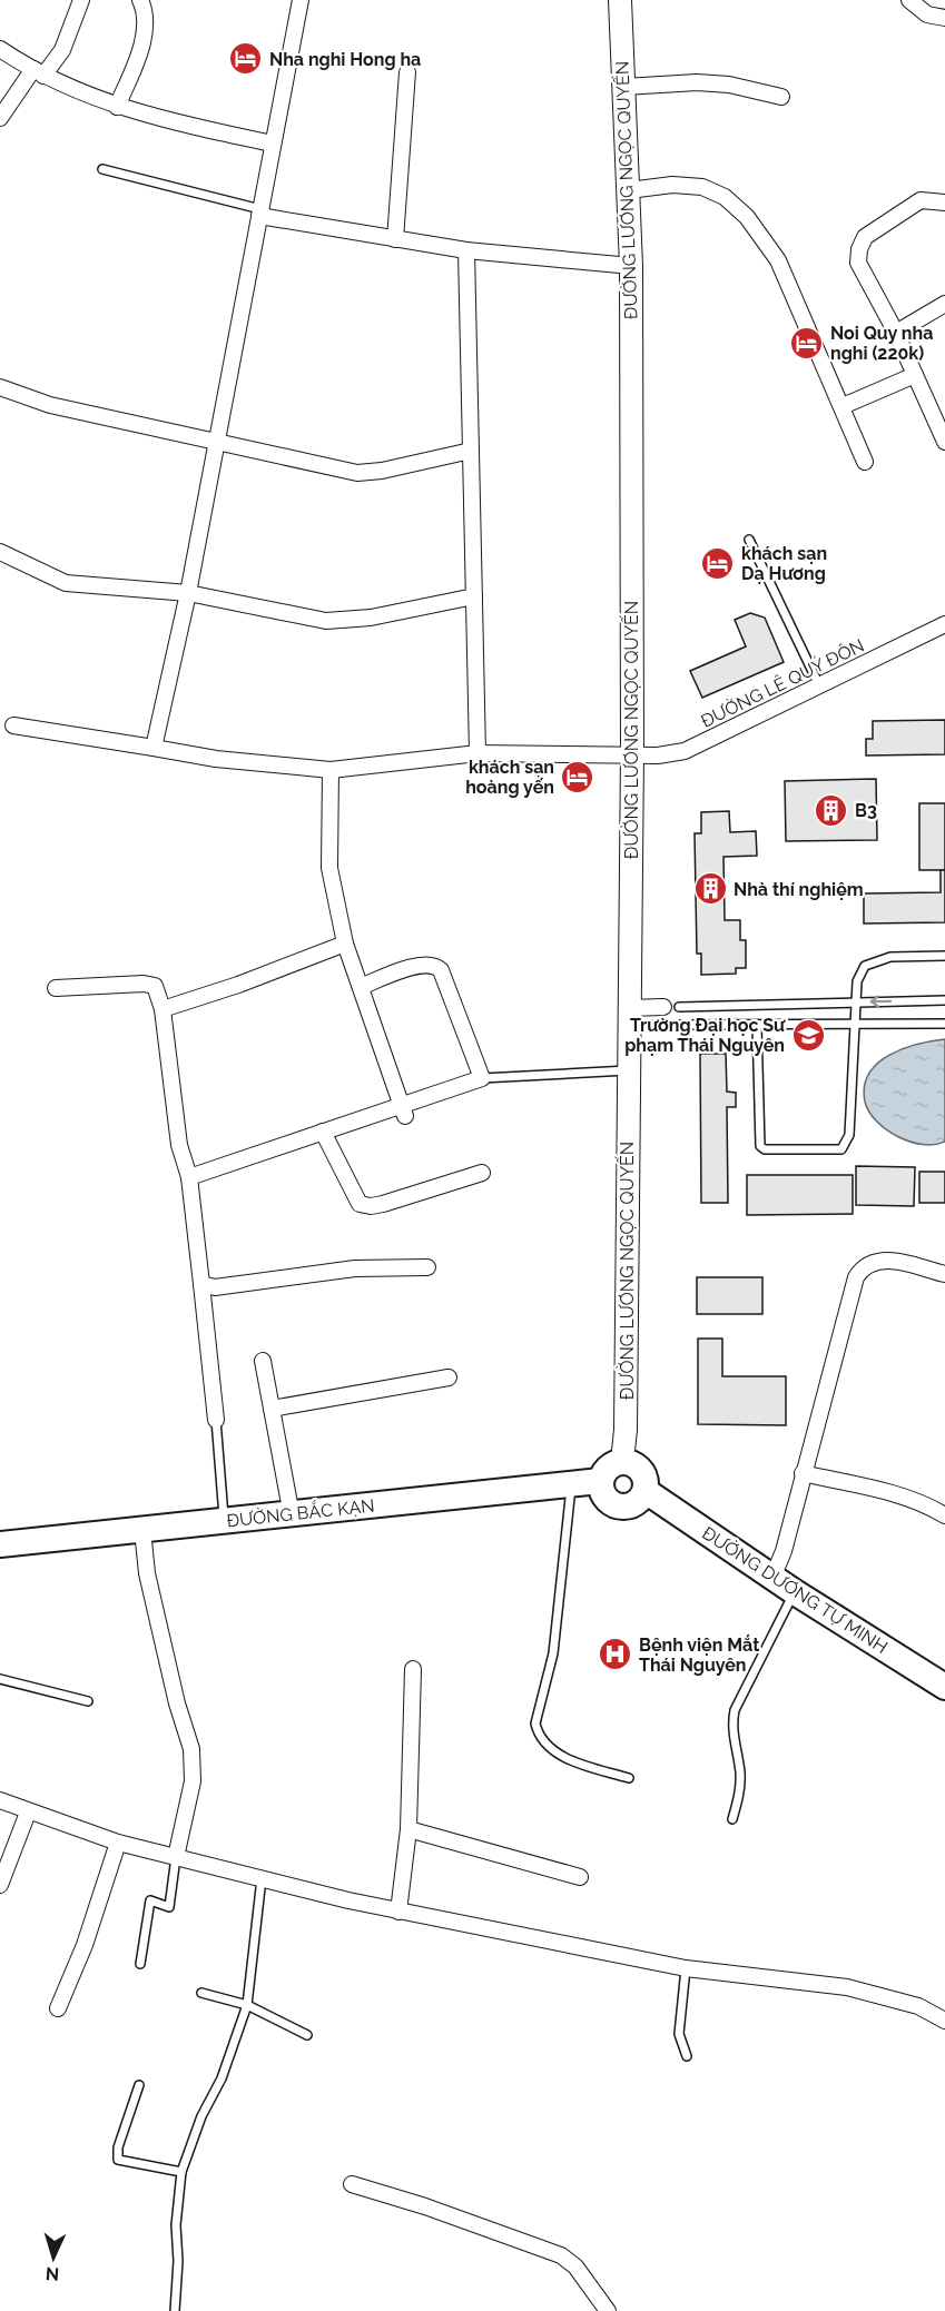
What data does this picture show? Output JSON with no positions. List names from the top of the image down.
{
  "streets": {
    "highway": ["ĐƯỜNG BẮC KẠN", "ĐƯỜNG DƯƠNG TỰ MINH"],
    "main road": ["ĐƯỜNG LƯƠNG NGỌC QUYẾN"],
    "street": ["ĐƯỜNG LÊ QUÝ ĐÔN"]
  },
  "crossings": [
    ["ĐƯỜNG LƯƠNG NGỌC QUYẾN", "ĐƯỜNG LÊ QUÝ ĐÔN"],
    ["ĐƯỜNG LƯƠNG NGỌC QUYẾN", "ĐƯỜNG BẮC KẠN"],
    ["ĐƯỜNG LƯƠNG NGỌC QUYẾN", "ĐƯỜNG DƯƠNG TỰ MINH"],
    ["ĐƯỜNG BẮC KẠN", "ĐƯỜNG DƯƠNG TỰ MINH"]
  ],
  "places": {
    "hotel": [
      "Nha nghi Hong ha",
      "Noi Quy nha nghi (220k)",
      "khách sạn Dạ Hương",
      "khách sạn hoàng yến"
    ],
    "building": ["B3", "Nhà thí nghiệm"],
    "school or university": ["Trường Đại học Sư phạm Thái Nguyên"],
    "hospital": ["Bệnh viện Mắt Thái Nguyên"]
  },
  "north": "bottom"
}
